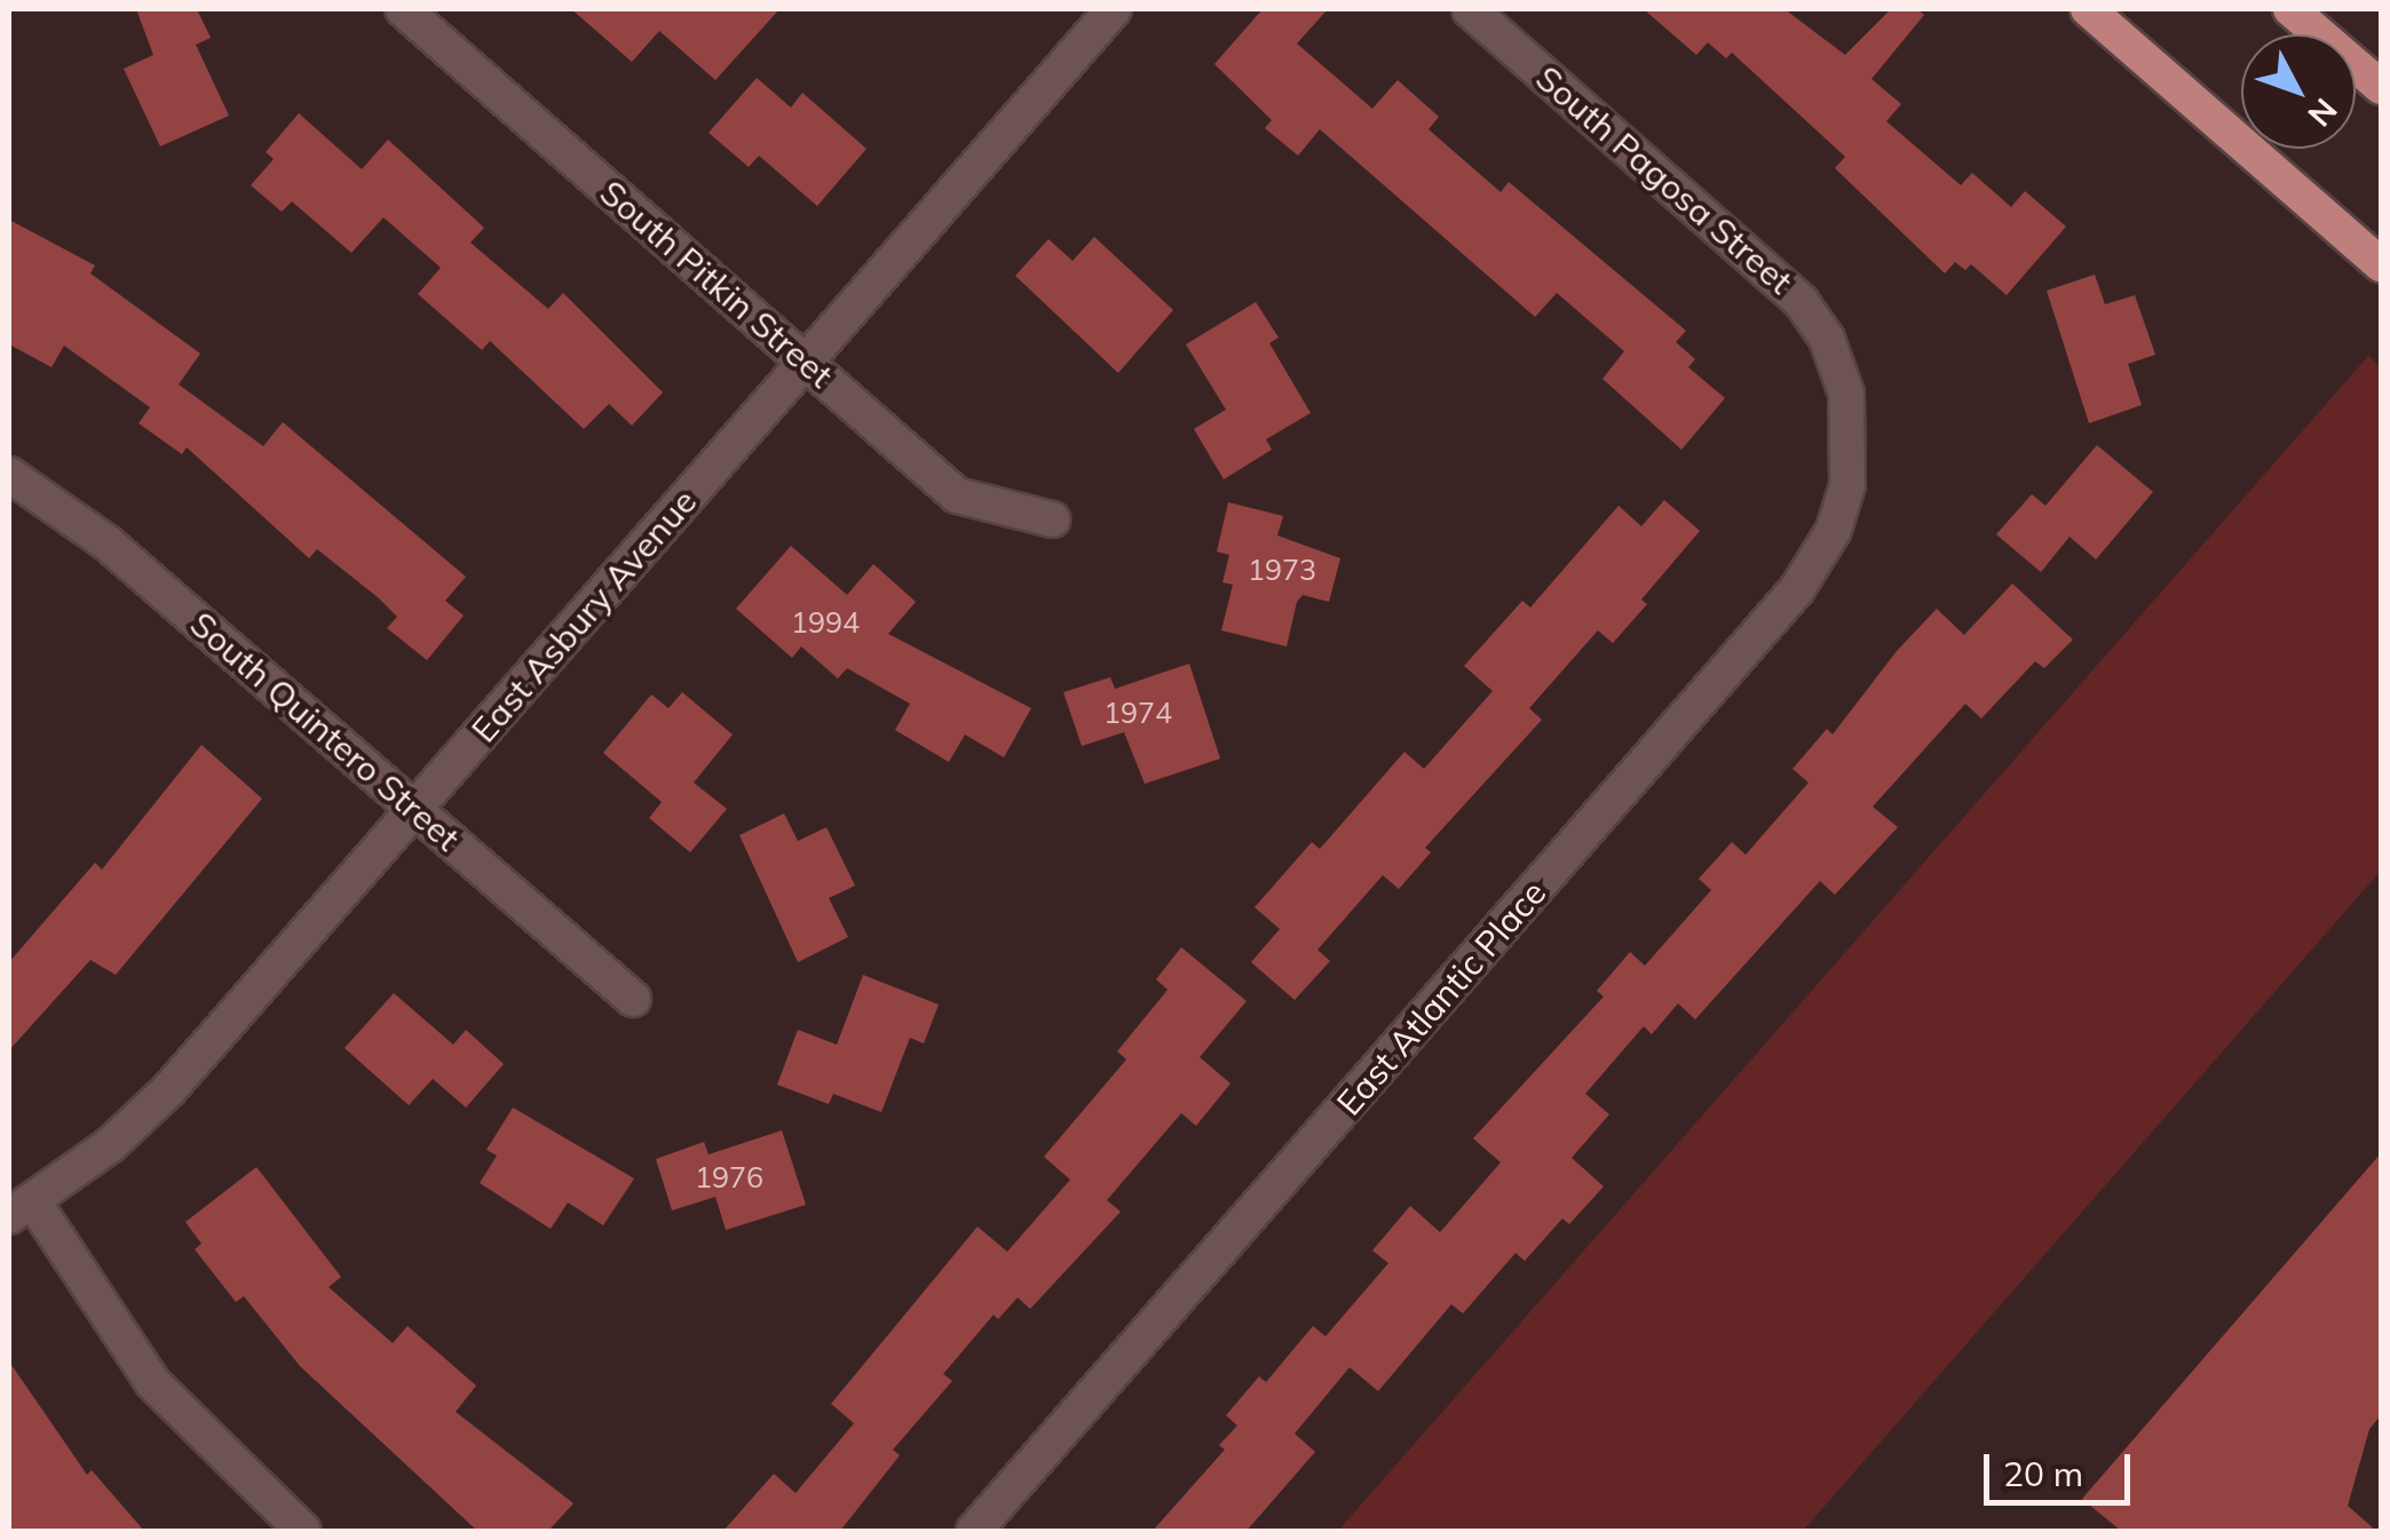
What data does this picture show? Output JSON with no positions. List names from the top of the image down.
{
  "streets": {
    "street": [
      "South Pagosa Street",
      "South Pitkin Street",
      "East Asbury Avenue",
      "South Quintero Street",
      "East Atlantic Place"
    ]
  },
  "crossings": [
    ["South Pagosa Street", "East Atlantic Place"],
    ["South Pitkin Street", "East Asbury Avenue"],
    ["East Asbury Avenue", "South Quintero Street"]
  ],
  "house_numbers": [
    "1973",
    "1994",
    "1974",
    "1976"
  ],
  "scale_bar": "20 m",
  "north": "bottom right"
}
